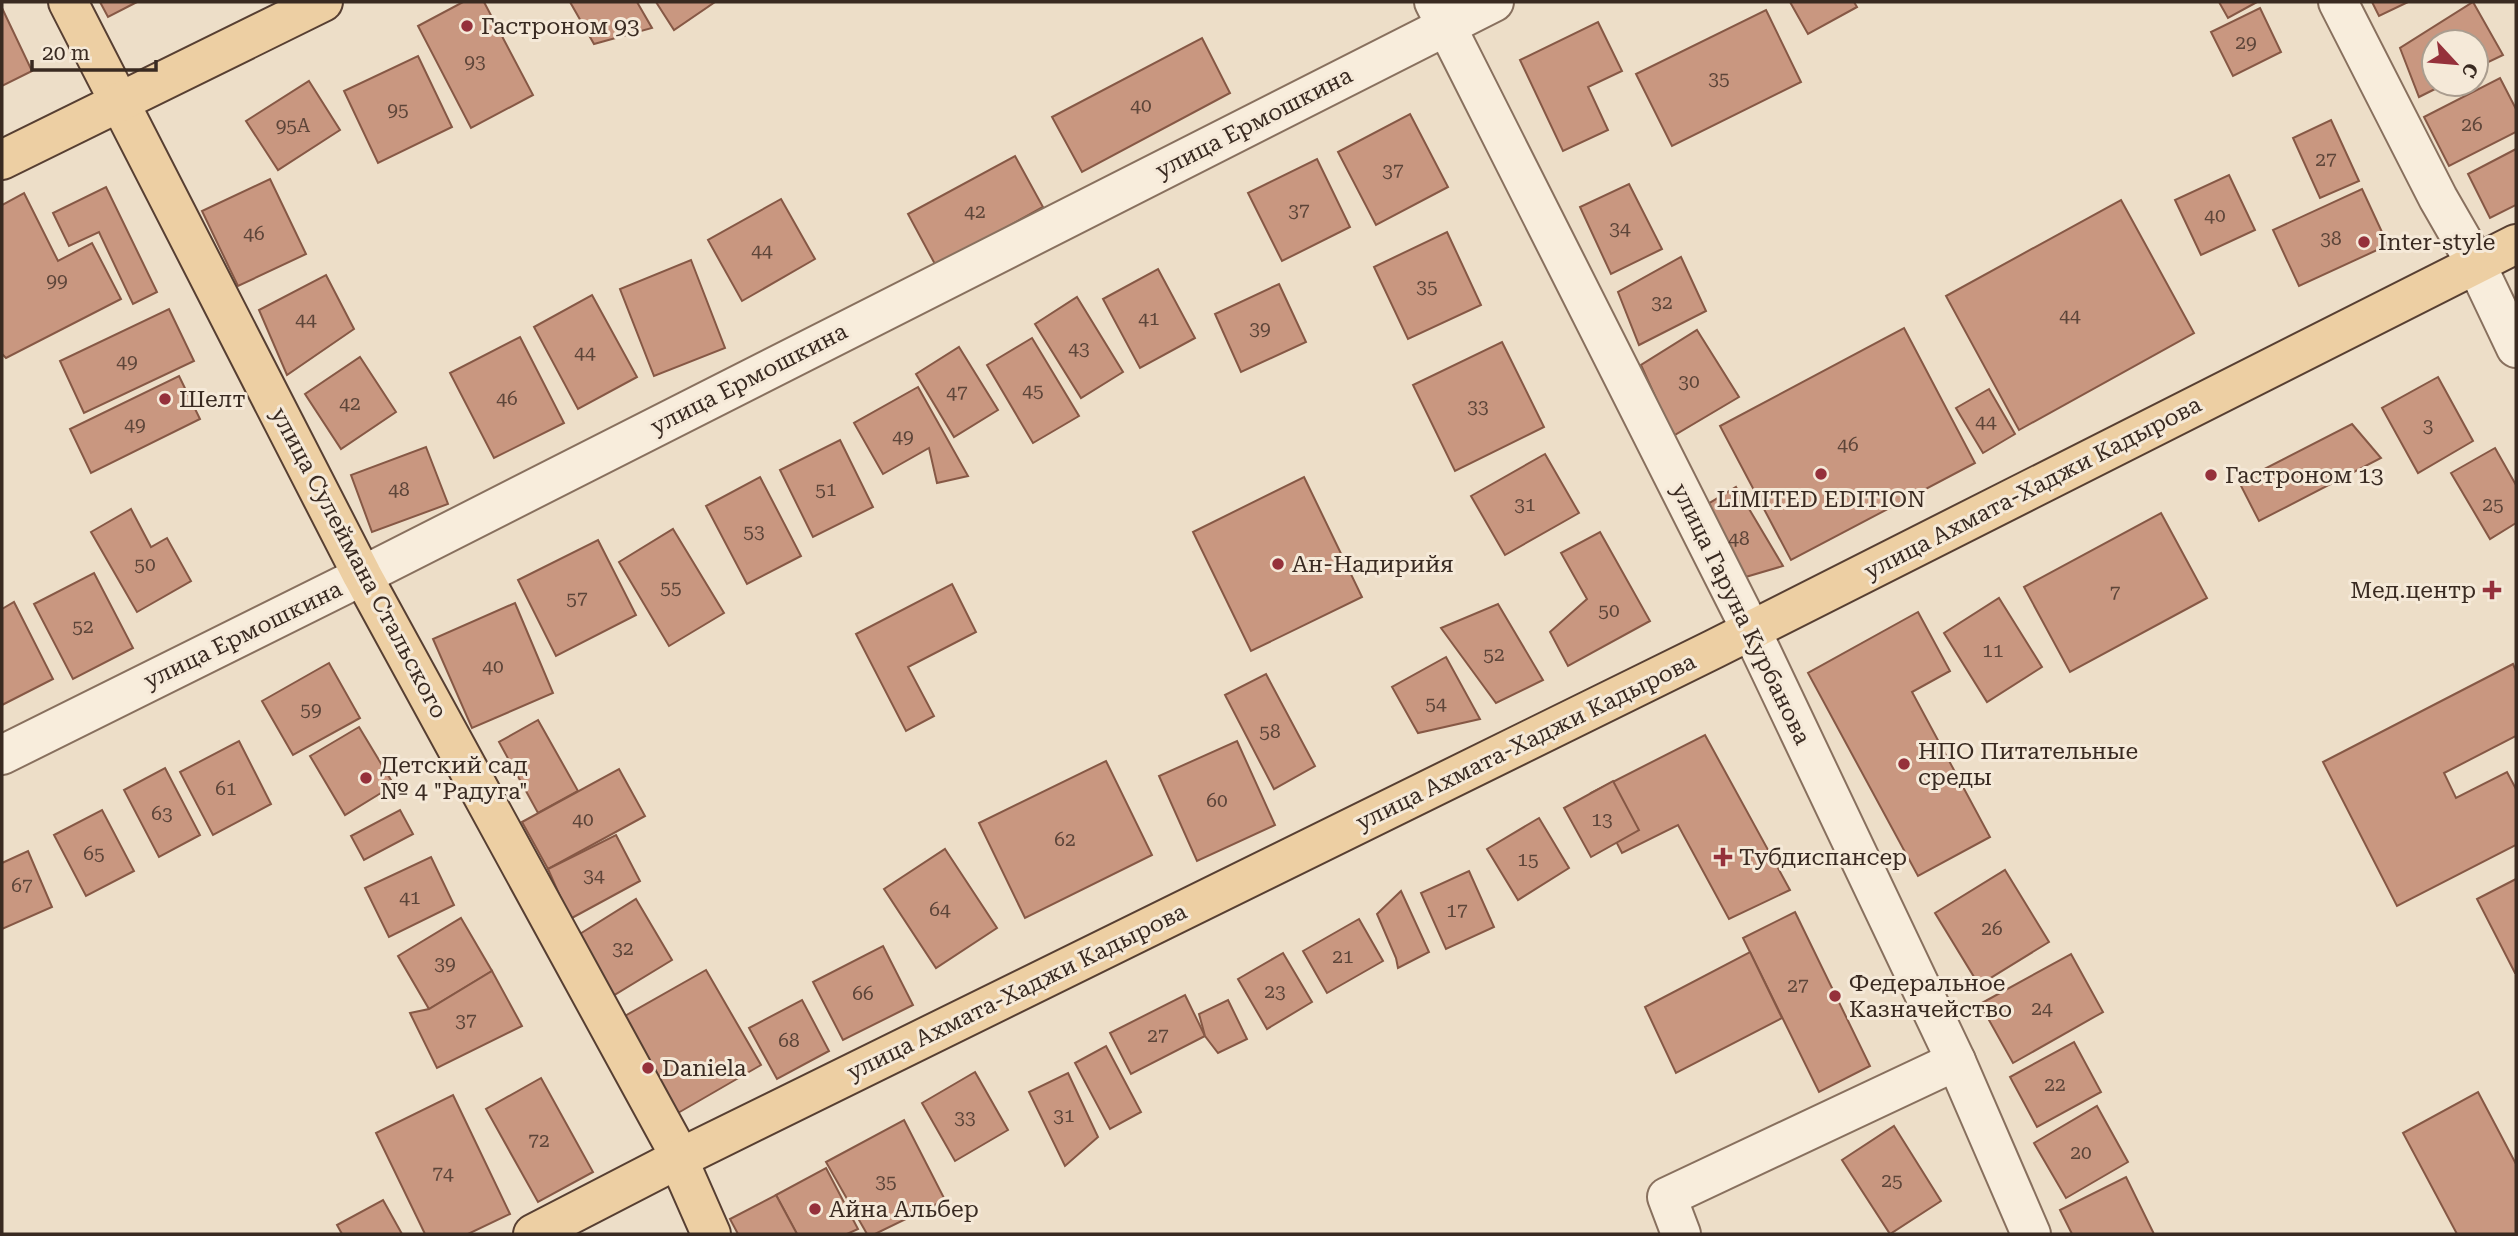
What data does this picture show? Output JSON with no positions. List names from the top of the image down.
{
  "streets": {
    "main road": ["улица Ахмата-Хаджи Кадырова", "улица Сулеймана Стальского"],
    "street": ["улица Ермошкина", "улица Гаруна Курбанова"]
  },
  "crossings": [
    ["улица Ермошкина", "улица Сулеймана Стальского"],
    ["улица Ермошкина", "улица Гаруна Курбанова"],
    ["улица Ахмата-Хаджи Кадырова", "улица Сулеймана Стальского"],
    ["улица Ахмата-Хаджи Кадырова", "улица Гаруна Курбанова"]
  ],
  "places": {
    "other": [
      "Гастроном 93",
      "Inter-style",
      "Шелт",
      "LIMITED EDITION",
      "Гастроном 13",
      "Ан-Надирийя",
      "НПО Питательные среды",
      "Детский сад № 4 \"Радуга\"",
      "Федеральное Казначейство",
      "Daniela",
      "Айна Альбер"
    ],
    "health": ["Мед.центр", "Тубдиспансер"]
  },
  "house_numbers": [
    "29",
    "93",
    "35",
    "40",
    "95",
    "26",
    "95А",
    "27",
    "37",
    "37",
    "42",
    "40",
    "34",
    "46",
    "38",
    "44",
    "99",
    "35",
    "32",
    "44",
    "41",
    "44",
    "39",
    "43",
    "44",
    "49",
    "30",
    "45",
    "47",
    "46",
    "42",
    "33",
    "44",
    "49",
    "3",
    "49",
    "46",
    "48",
    "51",
    "31",
    "25",
    "53",
    "48",
    "50",
    "55",
    "7",
    "57",
    "50",
    "52",
    "11",
    "52",
    "40",
    "54",
    "59",
    "58",
    "61",
    "60",
    "63",
    "40",
    "13",
    "62",
    "65",
    "15",
    "34",
    "67",
    "41",
    "64",
    "17",
    "26",
    "32",
    "21",
    "39",
    "27",
    "23",
    "66",
    "24",
    "37",
    "27",
    "68",
    "22",
    "31",
    "33",
    "72",
    "20",
    "74",
    "25",
    "35"
  ],
  "scale_bar": "20 m",
  "north": "bottom right"
}
